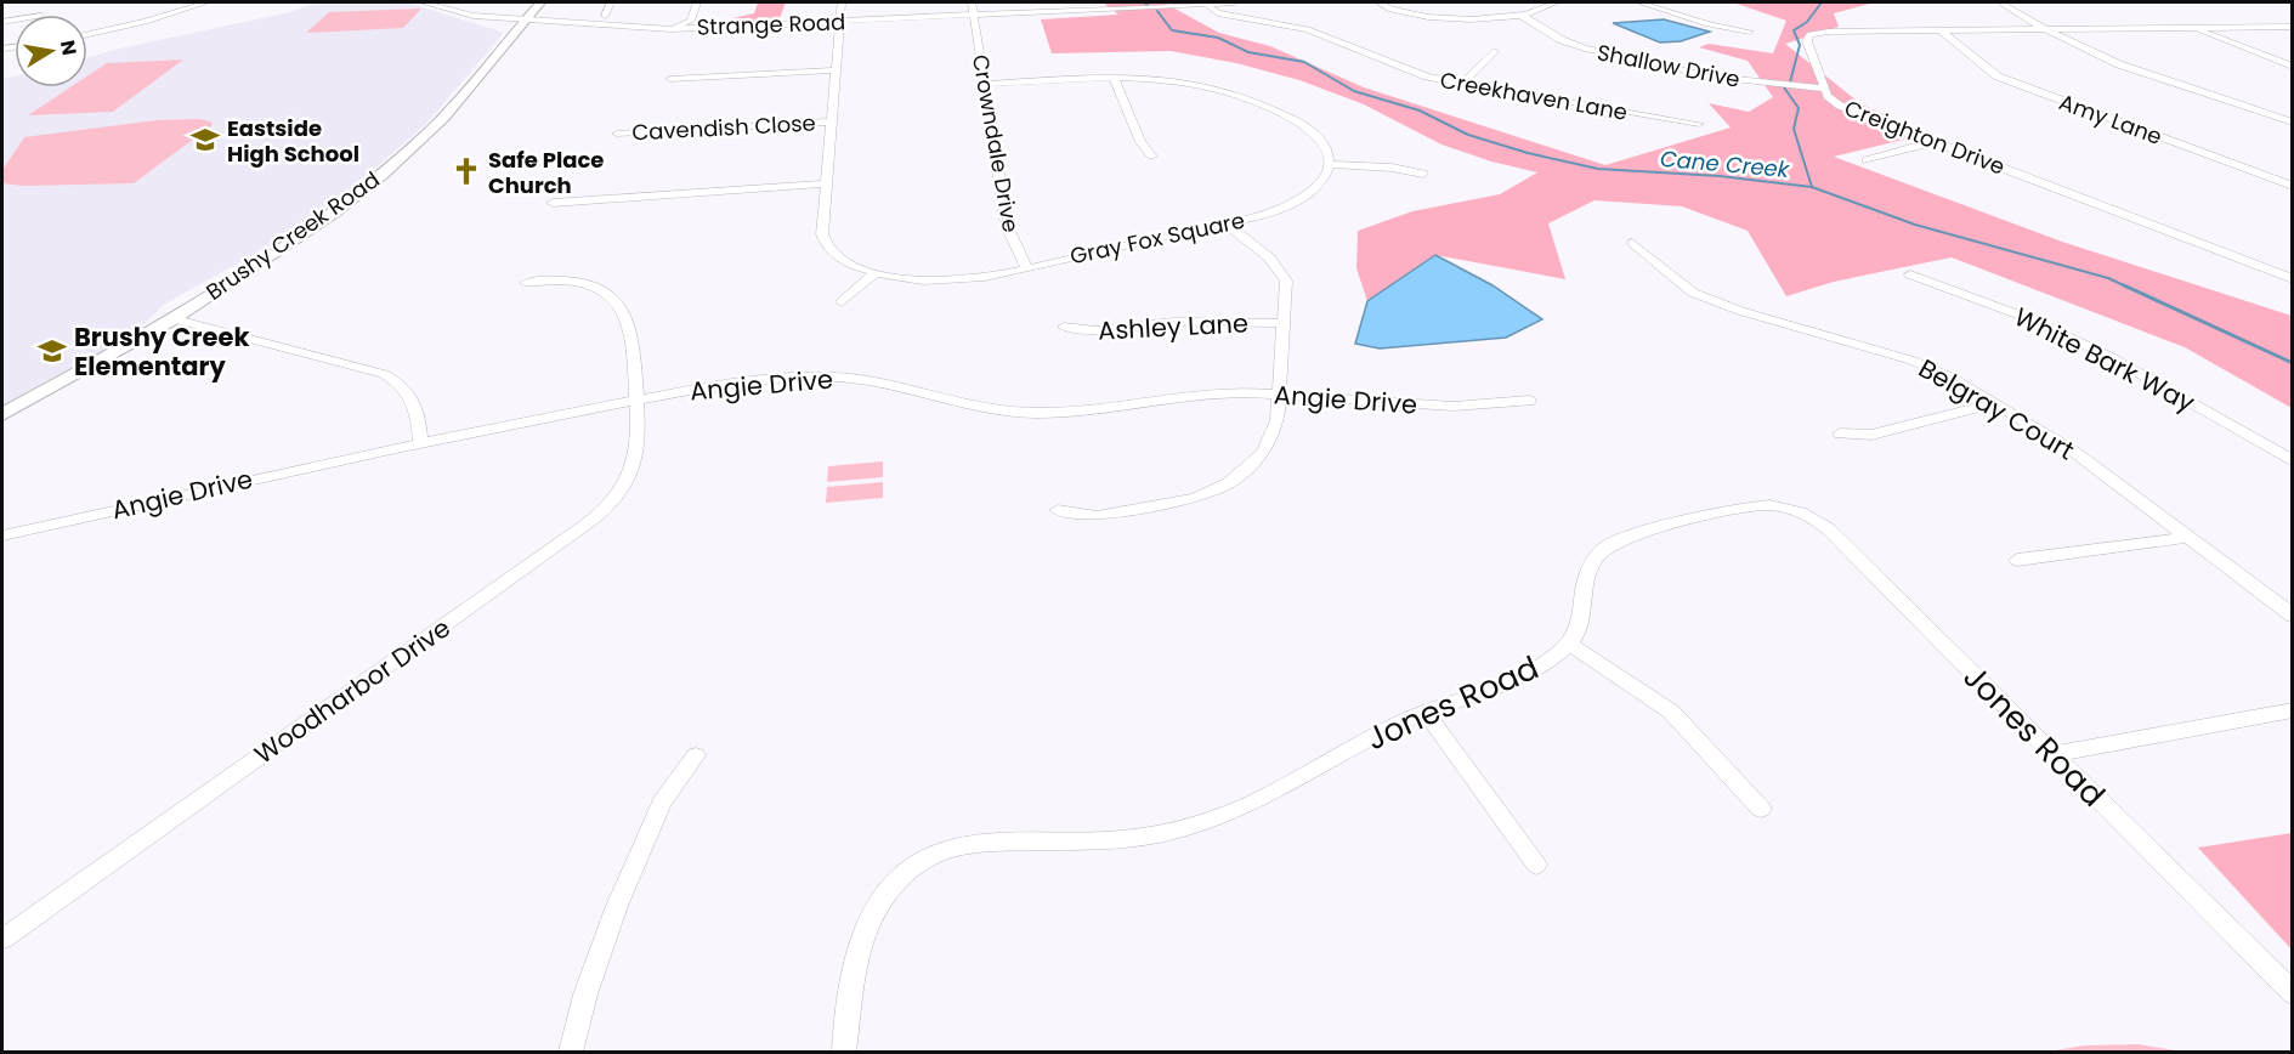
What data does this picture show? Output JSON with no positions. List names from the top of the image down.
{
  "streets": {
    "street": [
      "Strange Road",
      "Shallow Drive",
      "Creekhaven Lane",
      "Amy Lane",
      "Cavendish Close",
      "Creighton Drive",
      "Crowndale Drive",
      "Brushy Creek Road",
      "Gray Fox Square",
      "Ashley Lane",
      "White Bark Way",
      "Angie Drive",
      "Belgray Court",
      "Woodharbor Drive",
      "Jones Road"
    ]
  },
  "crossings": [
    ["Strange Road", "Creekhaven Lane"],
    ["Strange Road", "Crowndale Drive"],
    ["Strange Road", "Brushy Creek Road"],
    ["Strange Road", "Gray Fox Square"],
    ["Shallow Drive", "Creighton Drive"],
    ["Amy Lane", "Creighton Drive"],
    ["Cavendish Close", "Gray Fox Square"],
    ["Crowndale Drive", "Gray Fox Square"],
    ["Angie Drive", "Woodharbor Drive"]
  ],
  "water": ["Cane Creek"],
  "places": {
    "school or university": ["Eastside High School", "Brushy Creek Elementary"],
    "church": ["Safe Place Church"]
  },
  "north": "right"
}
